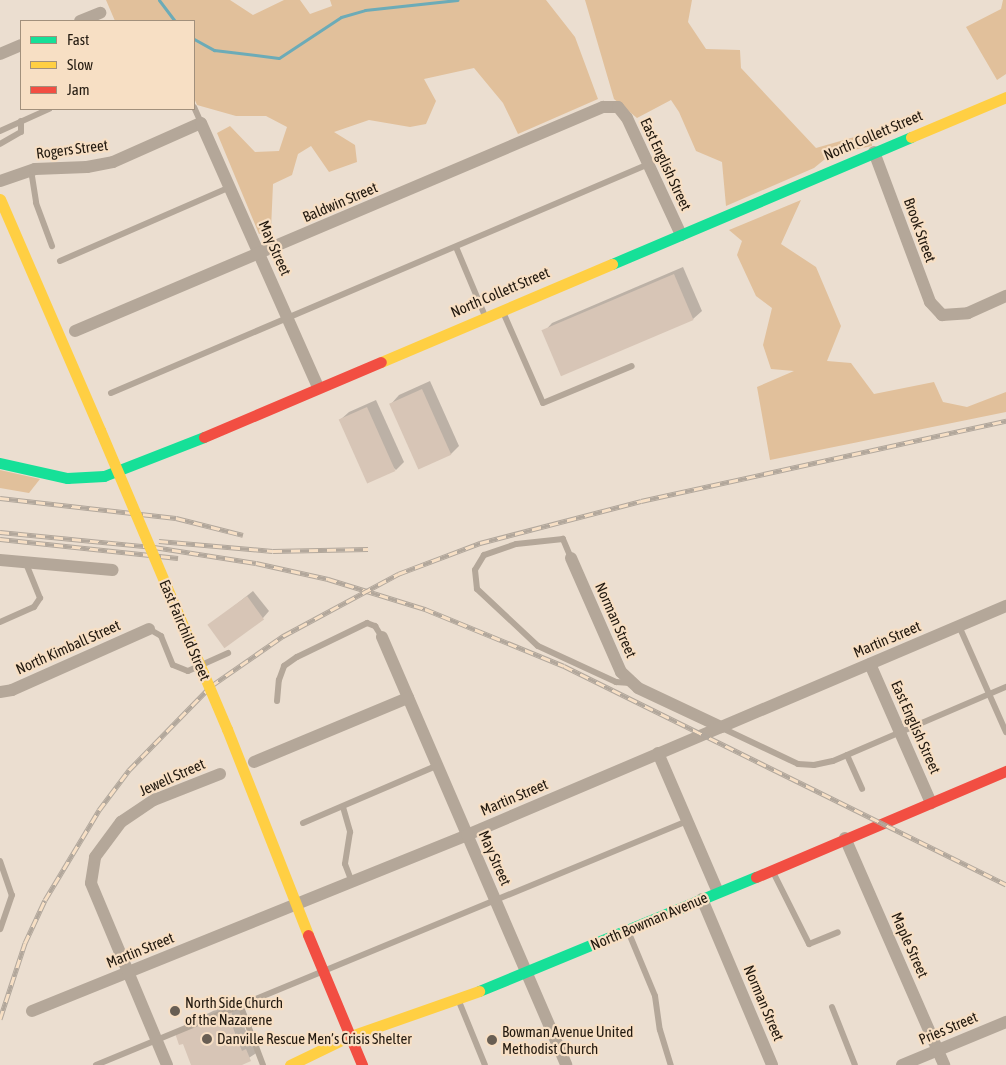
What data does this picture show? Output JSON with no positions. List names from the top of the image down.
{
  "streets": {
    "street": [
      "North Collett Street",
      "Rogers Street",
      "East English Street",
      "Baldwin Street",
      "Brook Street",
      "May Street",
      "Norman Street",
      "East Fairchild Street",
      "Martin Street",
      "North Kimball Street",
      "Jewell Street",
      "North Bowman Avenue",
      "Maple Street",
      "Pries Street"
    ]
  },
  "crossings": [
    ["North Collett Street", "East English Street"],
    ["North Collett Street", "Brook Street"],
    ["North Collett Street", "May Street"],
    ["Rogers Street", "May Street"],
    ["East English Street", "Baldwin Street"],
    ["East English Street", "Martin Street"],
    ["East English Street", "North Bowman Avenue"],
    ["Baldwin Street", "May Street"],
    ["May Street", "Martin Street"],
    ["May Street", "North Bowman Avenue"],
    ["Norman Street", "Martin Street"],
    ["Norman Street", "North Bowman Avenue"],
    ["East Fairchild Street", "Martin Street"],
    ["East Fairchild Street", "North Bowman Avenue"],
    ["Martin Street", "Jewell Street"],
    ["North Bowman Avenue", "Maple Street"],
    ["Maple Street", "Pries Street"]
  ],
  "places": ["North Side Church of the Nazarene", "Danville Rescue Men’s Crisis Shelter", "Bowman Avenue United Methodist Church"],
  "legend": ["Fast", "Slow", "Jam"]
}
